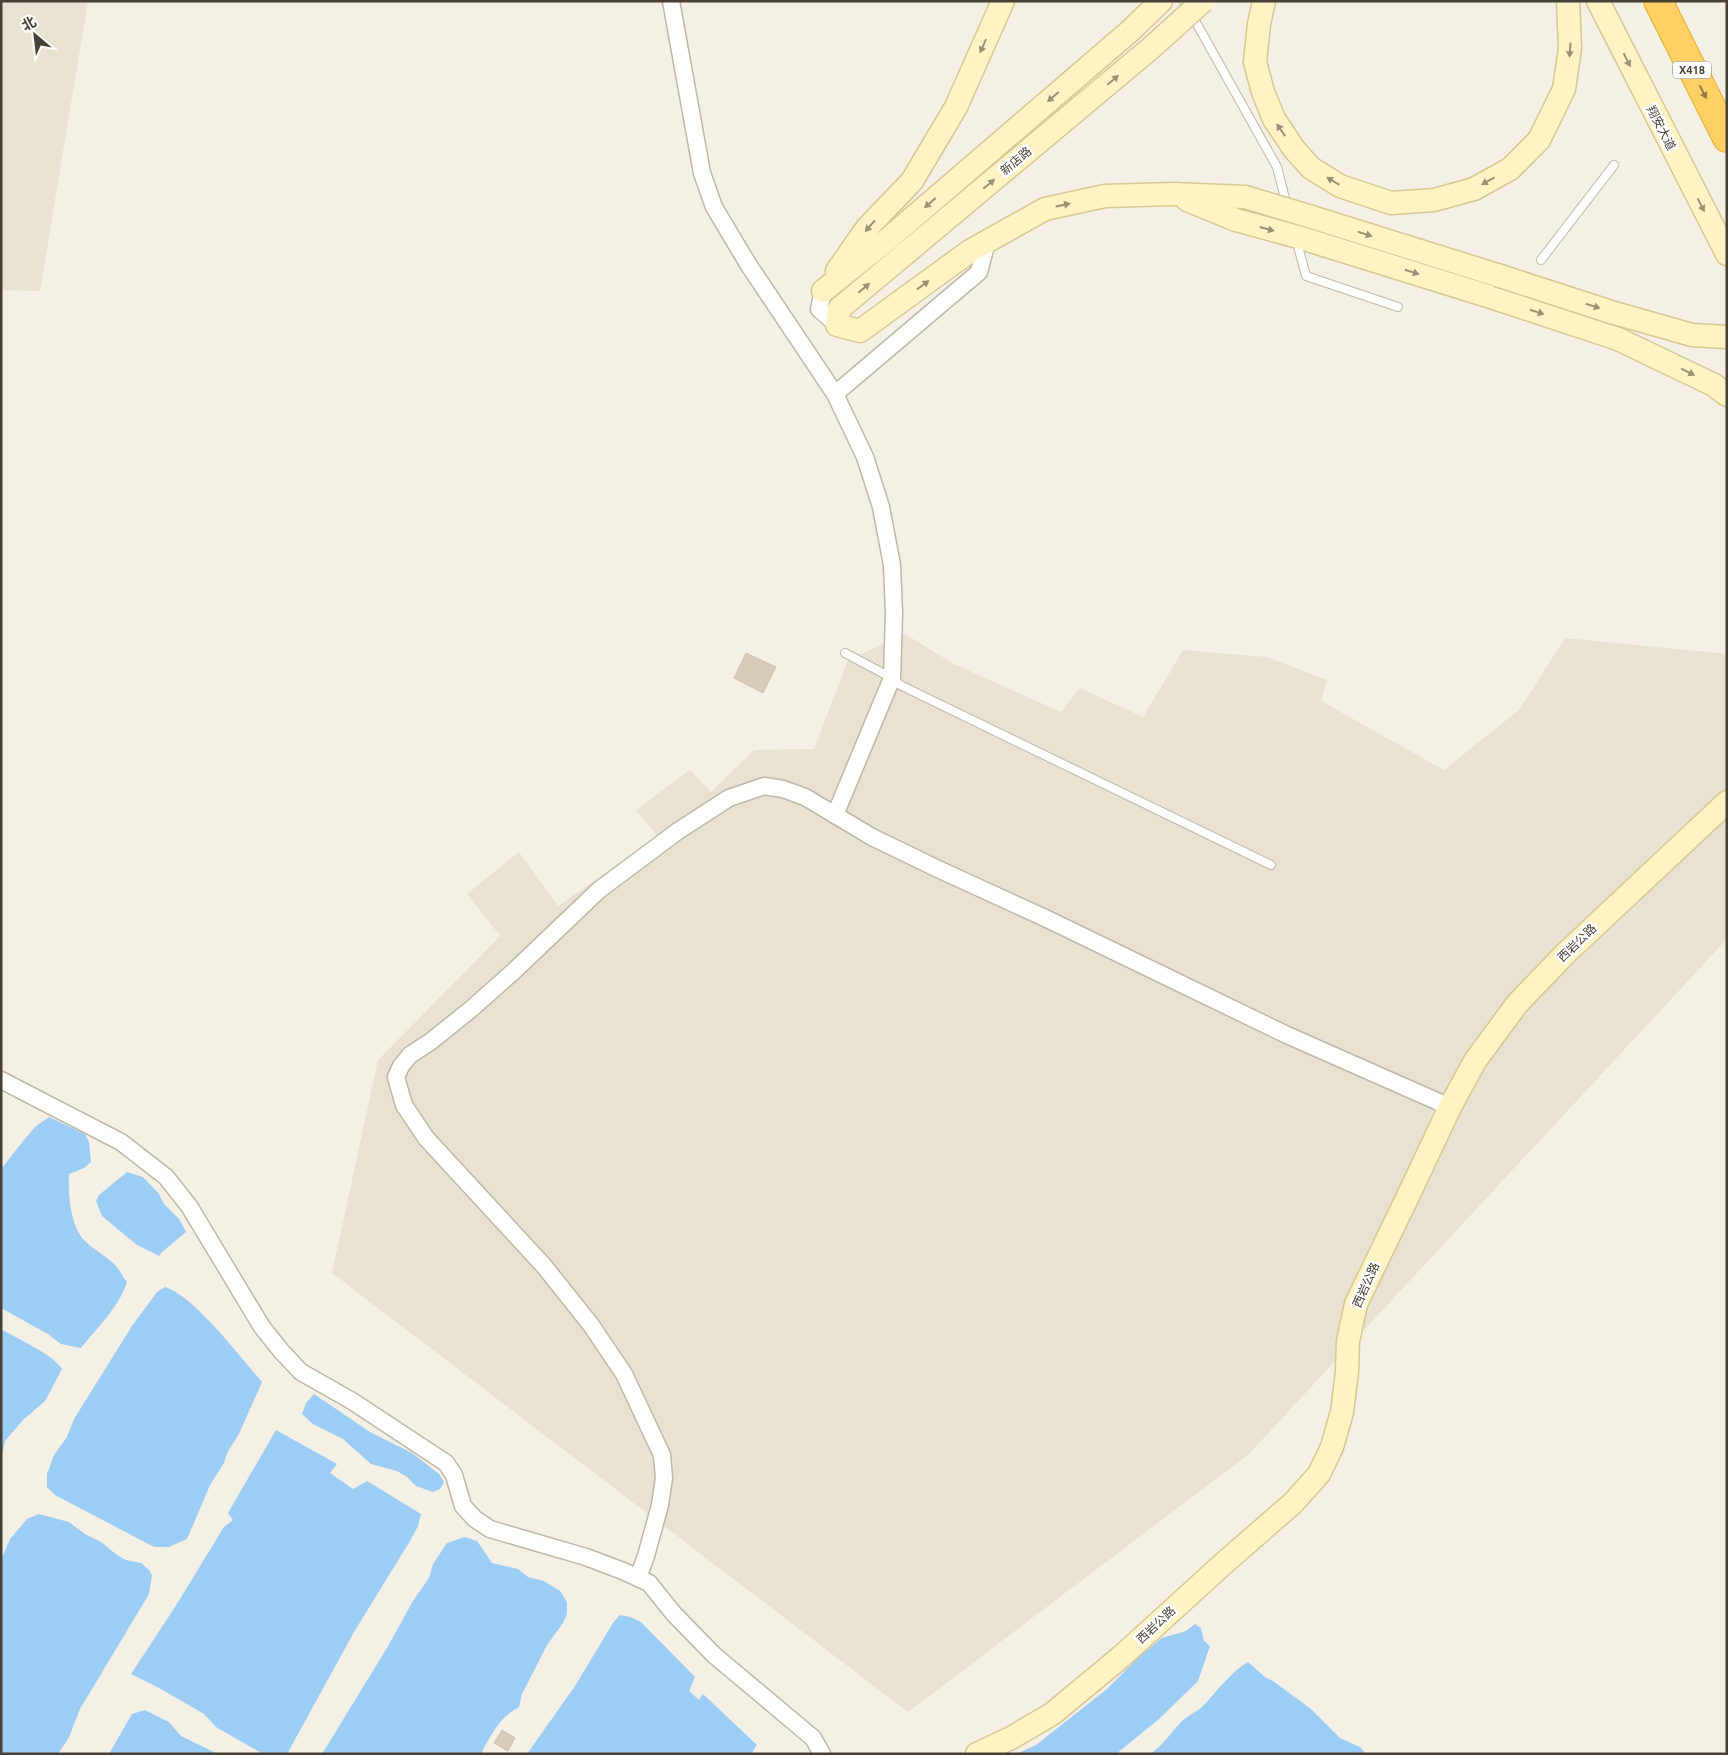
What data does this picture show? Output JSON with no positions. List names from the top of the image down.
{
  "streets": {
    "highway": ["X418"],
    "main road": ["翔安大道", "新店路", "西岩公路"]
  },
  "one_way": ["翔安大道"],
  "north": "top left"
}
